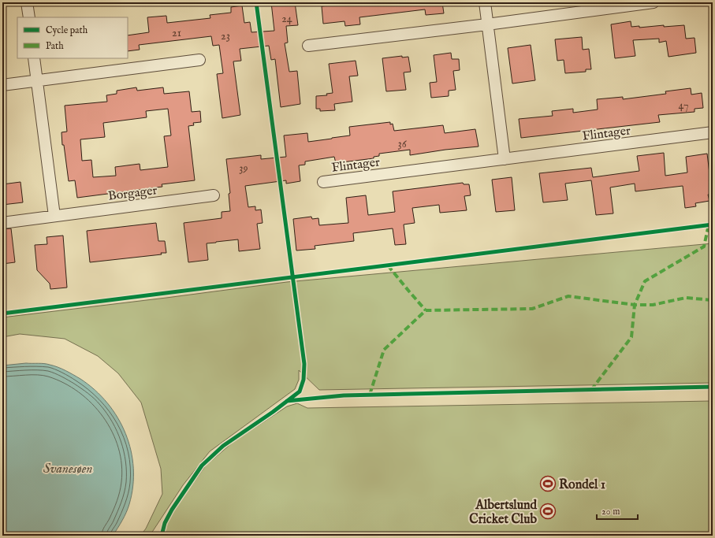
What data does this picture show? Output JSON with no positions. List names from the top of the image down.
{
  "streets": {
    "street": ["Flintager", "Borgager"]
  },
  "water": ["Svanesøen"],
  "places": {
    "sports": ["Rondel 1", "Albertslund Cricket Club"]
  },
  "house_numbers": [
    "24",
    "21",
    "23",
    "47",
    "36",
    "39"
  ],
  "legend": ["Cycle path", "Path"],
  "scale_bar": "20 m"
}
